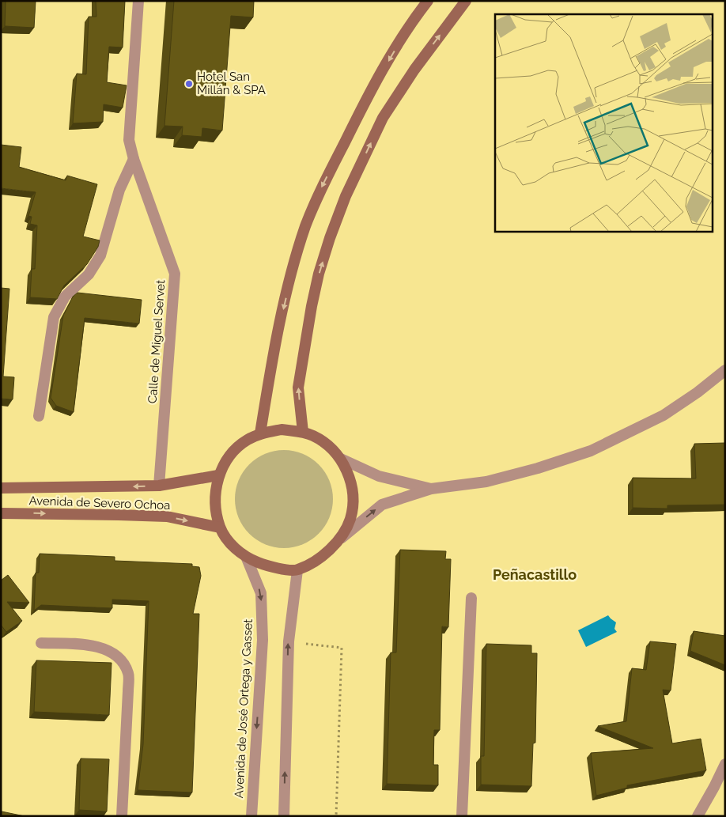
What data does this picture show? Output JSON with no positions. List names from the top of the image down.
{
  "streets": {
    "main road": ["Avenida de Severo Ochoa"],
    "street": ["Calle de Miguel Servet", "Avenida de José Ortega y Gasset"]
  },
  "crossings": [
    ["Calle de Miguel Servet", "Avenida de Severo Ochoa"],
    ["Avenida de Severo Ochoa", "Avenida de José Ortega y Gasset"]
  ],
  "districts": ["Peñacastillo"],
  "places": ["Hotel San Millán & SPA"]
}
